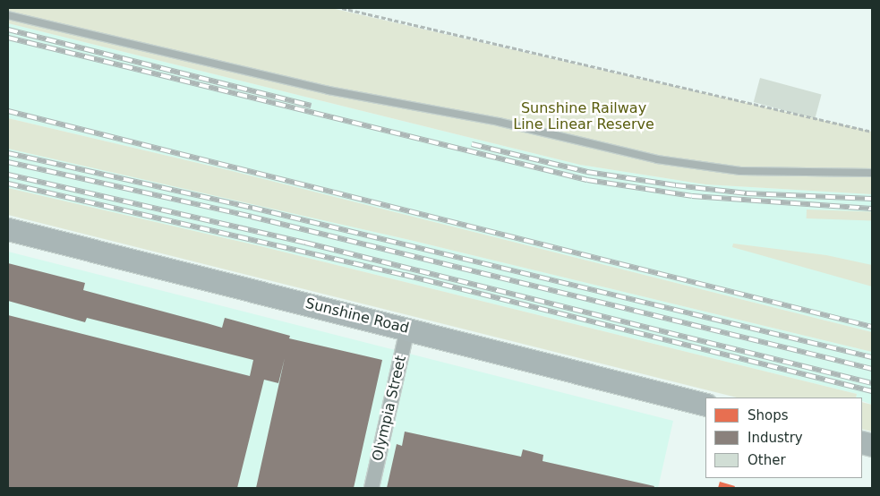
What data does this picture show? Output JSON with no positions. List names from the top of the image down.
{
  "streets": {
    "main road": ["Sunshine Road"],
    "street": ["Olympia Street"]
  },
  "crossings": [
    ["Sunshine Road", "Olympia Street"]
  ],
  "parks": ["Sunshine Railway Line Linear Reserve"],
  "legend": ["Shops", "Industry", "Other"]
}
